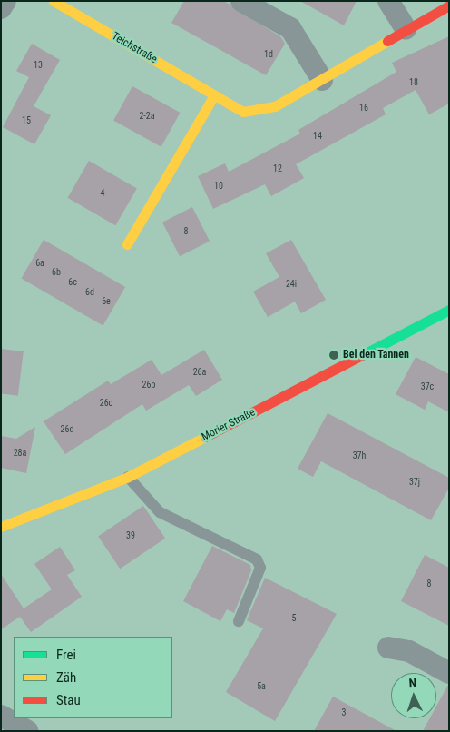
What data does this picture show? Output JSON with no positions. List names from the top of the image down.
{
  "streets": {
    "street": ["Teichstraße", "Morier Straße"]
  },
  "places": ["Bei den Tannen"],
  "house_numbers": [
    "1d",
    "13",
    "18",
    "16",
    "2-2a",
    "15",
    "14",
    "12",
    "10",
    "4",
    "8",
    "6a",
    "6b",
    "6c",
    "24i",
    "6d",
    "6e",
    "26a",
    "26b",
    "37c",
    "26c",
    "26d",
    "28a",
    "37h",
    "37j",
    "39",
    "8",
    "5",
    "5a",
    "3"
  ],
  "legend": ["Frei", "Zäh", "Stau"],
  "north": "top"
}
